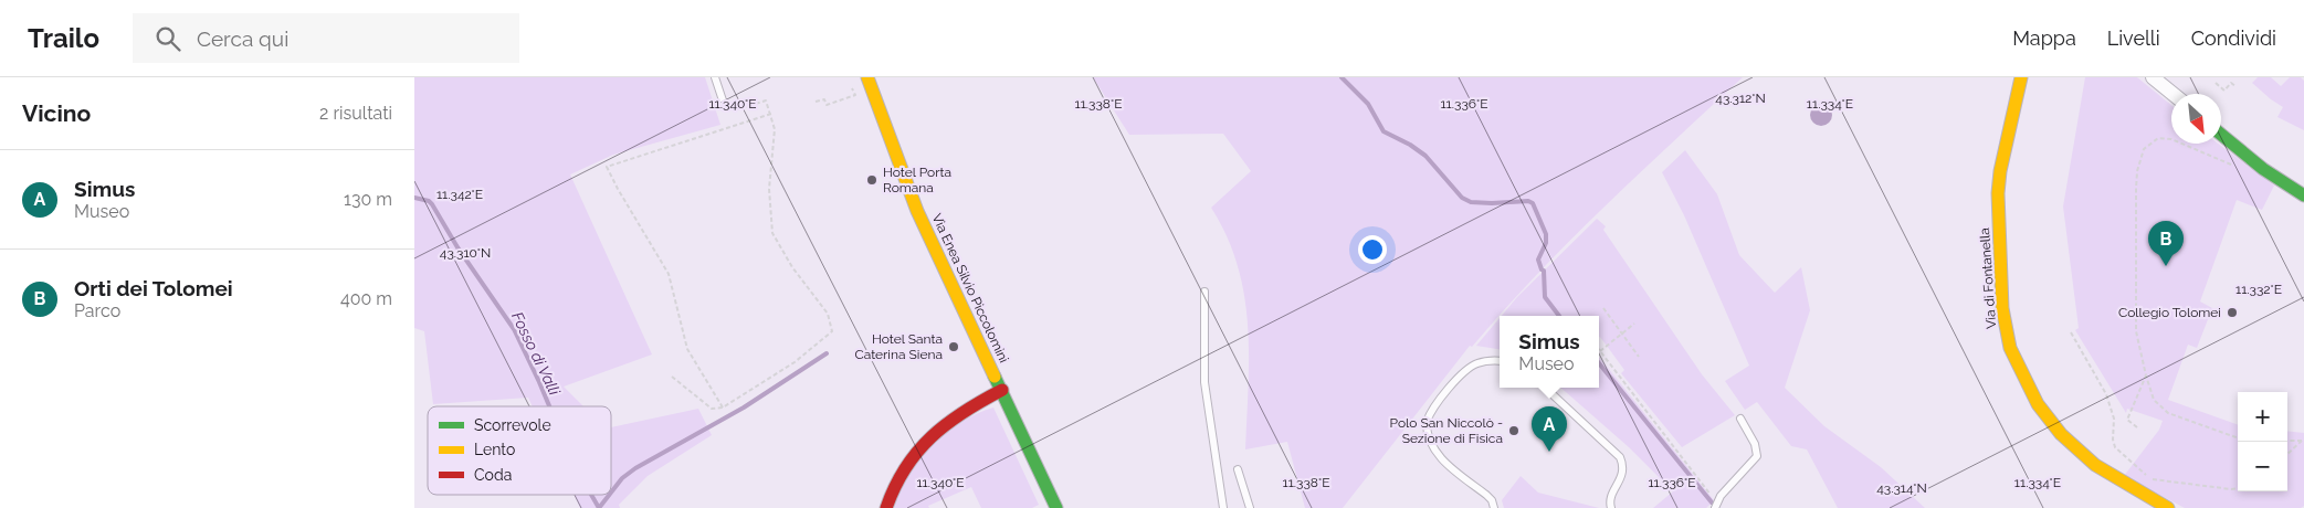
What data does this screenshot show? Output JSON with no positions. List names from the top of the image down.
{
  "streets": {
    "street": ["Via di Fontanella", "Via Enea Silvio Piccolomini"]
  },
  "water": ["Fosso di Valli"],
  "places": [
    "Hotel Porta Romana",
    "Collegio Tolomei",
    "Hotel Santa Caterina Siena",
    "Polo San Niccolò - Sezione di Fisica"
  ],
  "legend": ["Scorrevole", "Lento", "Coda"],
  "north": "bottom right",
  "page": {
    "header": "Trailo",
    "search": "Cerca qui",
    "nav": ["Mappa", "Livelli", "Condividi"],
    "heading": ["Vicino", "2 risultati"],
    "list": [
      {
        "mark": "A",
        "name": "Simus",
        "note": "Museo",
        "value": "130 m"
      },
      {
        "mark": "B",
        "name": "Orti dei Tolomei",
        "note": "Parco",
        "value": "400 m"
      }
    ],
    "pins": ["B", "A"],
    "popup": ["Simus", "Museo"],
    "map_buttons": ["+", "−"]
  },
  "coordinates": [
    "43.312°N",
    "11.340°E",
    "11.338°E",
    "11.336°E",
    "11.334°E",
    "11.342°E",
    "43.310°N",
    "11.332°E",
    "43.314°N"
  ]
}
